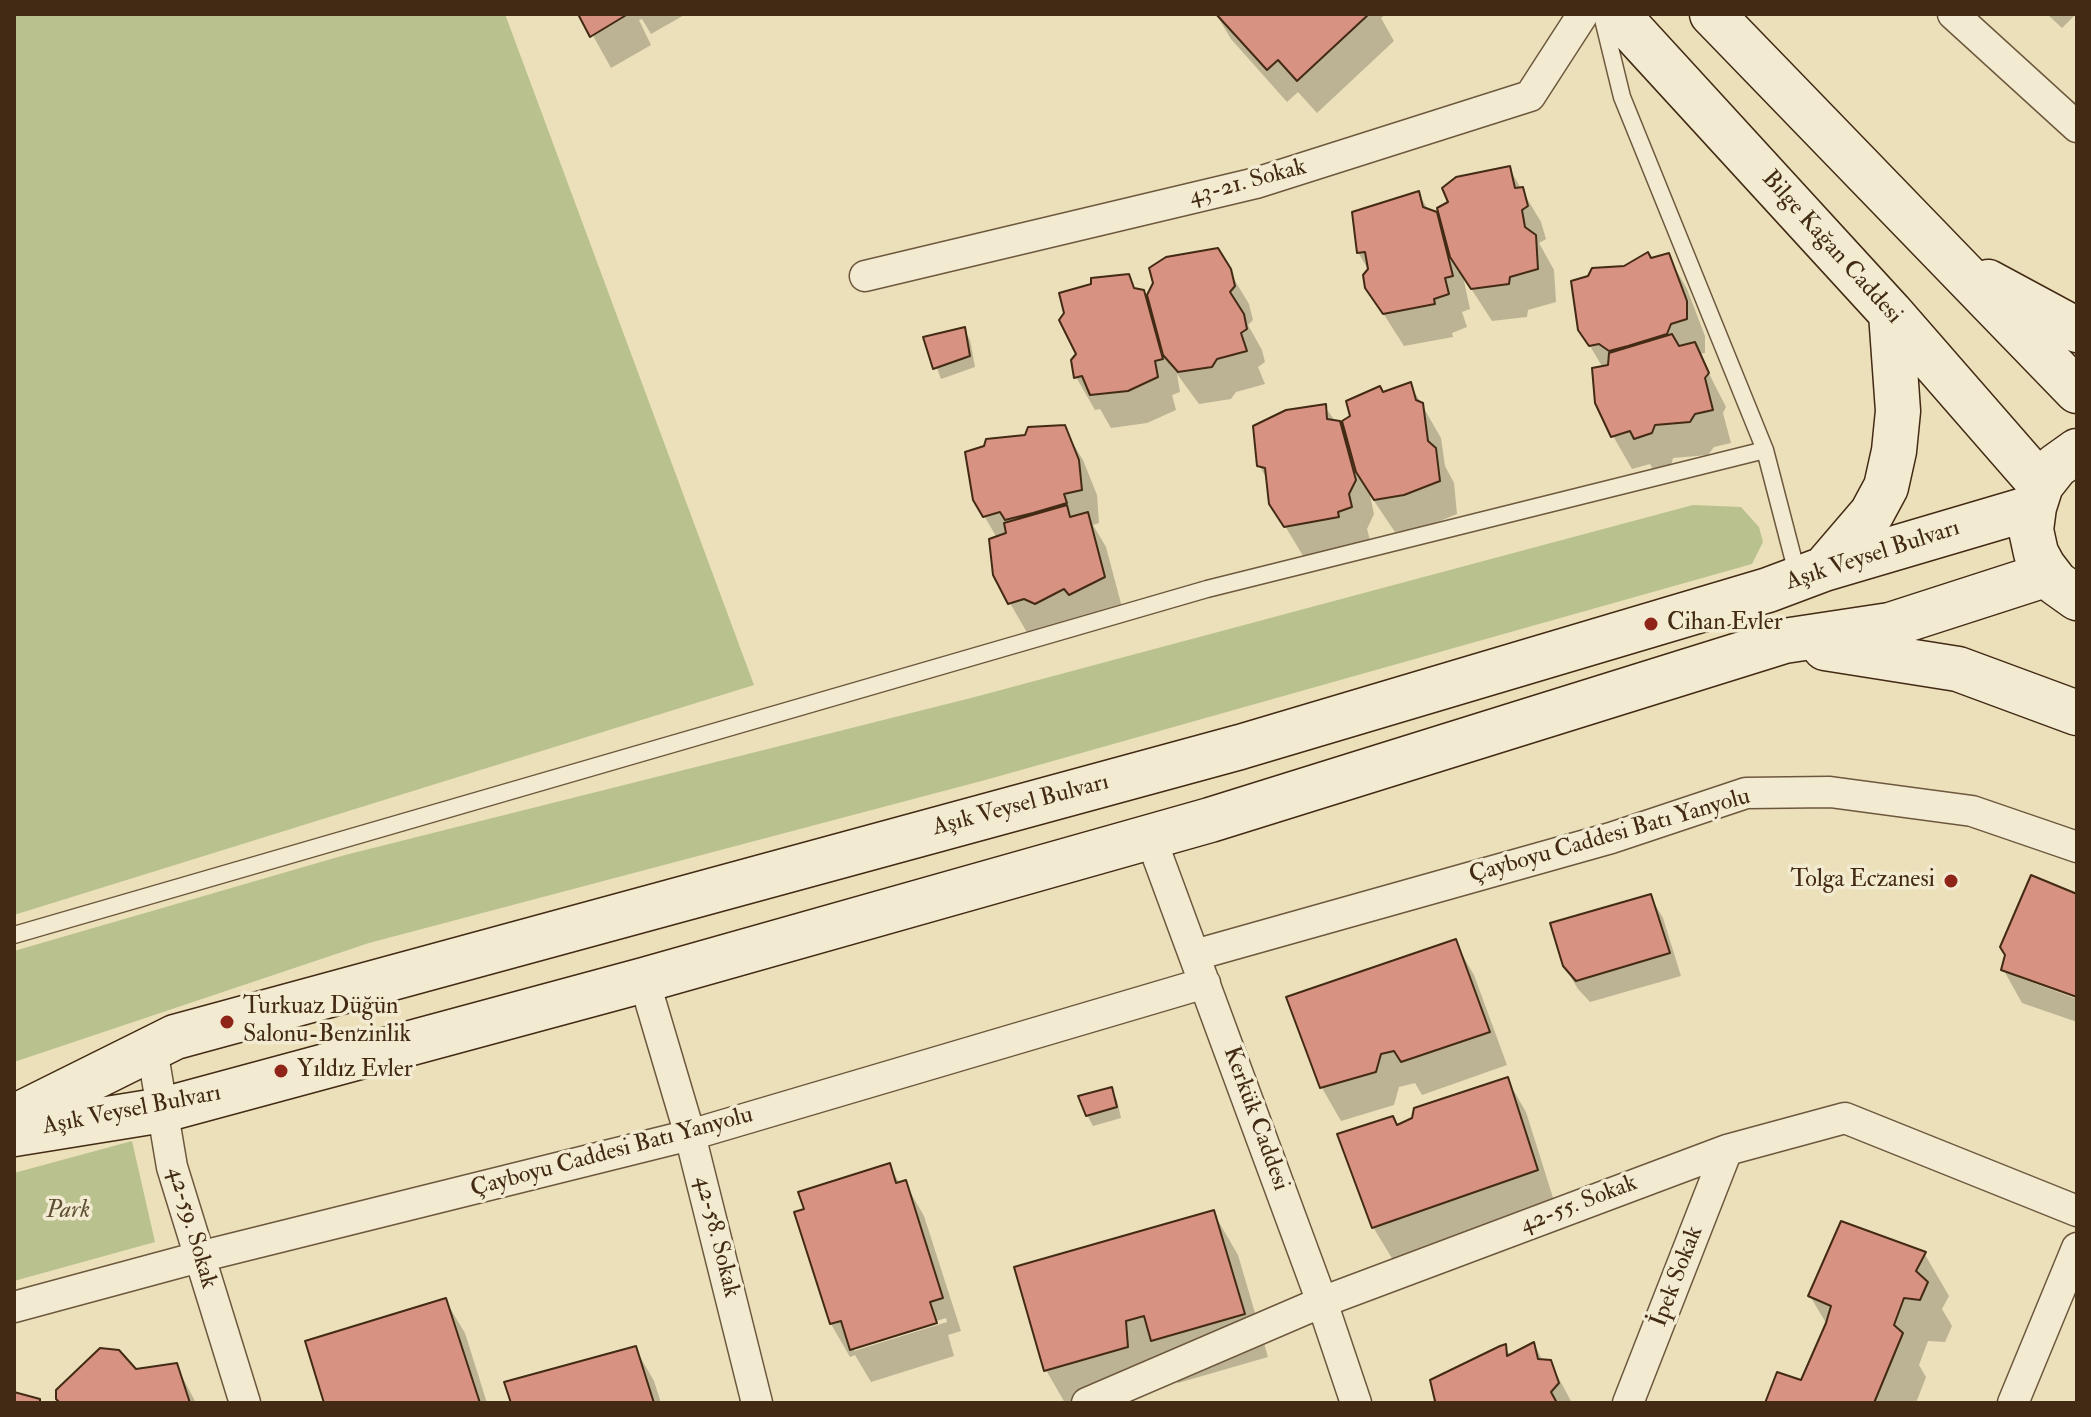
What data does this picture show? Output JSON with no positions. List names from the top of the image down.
{
  "streets": {
    "street": [
      "43-21. Sokak",
      "Bilge Kağan Caddesi",
      "Aşık Veysel Bulvarı",
      "Çayboyu Caddesi Batı Yanyolu",
      "Kerkük Caddesi",
      "42-55. Sokak",
      "42-59. Sokak",
      "42-58. Sokak",
      "İpek Sokak"
    ]
  },
  "crossings": [
    ["Bilge Kağan Caddesi", "Aşık Veysel Bulvarı"],
    ["Aşık Veysel Bulvarı", "Kerkük Caddesi"],
    ["Aşık Veysel Bulvarı", "42-59. Sokak"],
    ["Aşık Veysel Bulvarı", "42-58. Sokak"],
    ["Çayboyu Caddesi Batı Yanyolu", "Kerkük Caddesi"],
    ["Çayboyu Caddesi Batı Yanyolu", "42-59. Sokak"],
    ["Çayboyu Caddesi Batı Yanyolu", "42-58. Sokak"],
    ["Kerkük Caddesi", "42-55. Sokak"],
    ["42-55. Sokak", "İpek Sokak"]
  ],
  "parks": ["Park"],
  "places": [
    "Cihan Evler",
    "Tolga Eczanesi",
    "Turkuaz Düğün Salonu-Benzinlik",
    "Yıldız Evler"
  ]
}
